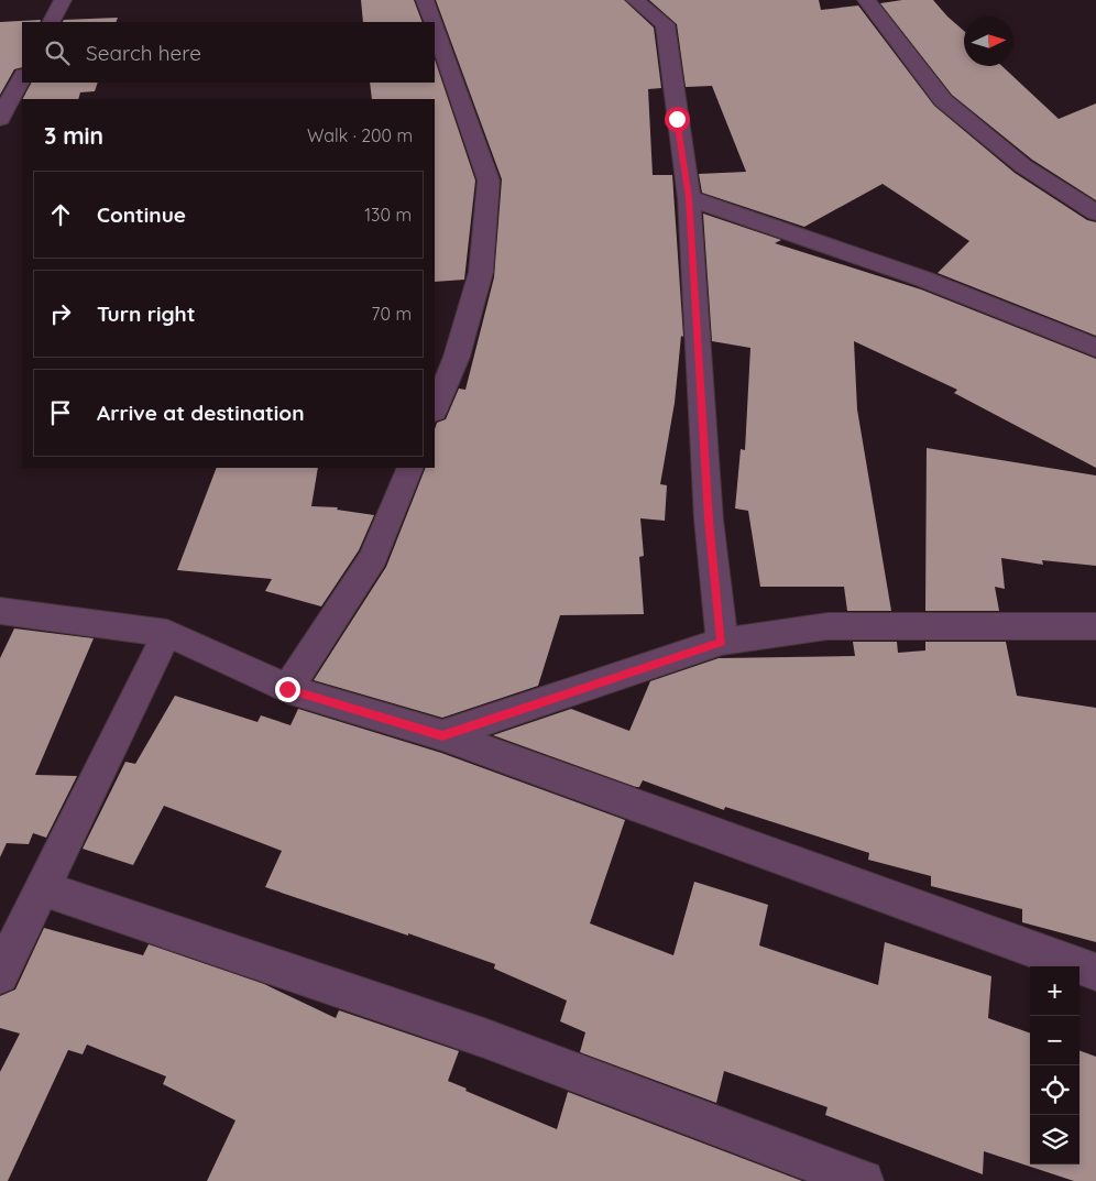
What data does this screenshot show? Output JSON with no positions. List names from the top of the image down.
{
  "north": "right",
  "page": {
    "search": "Search here",
    "heading": ["3 min", "Walk · 200 m"],
    "list": [
      ["Continue", "130 m"],
      ["Turn right", "70 m"],
      "Arrive at destination"
    ],
    "map_buttons": ["+", "−"]
  }
}
